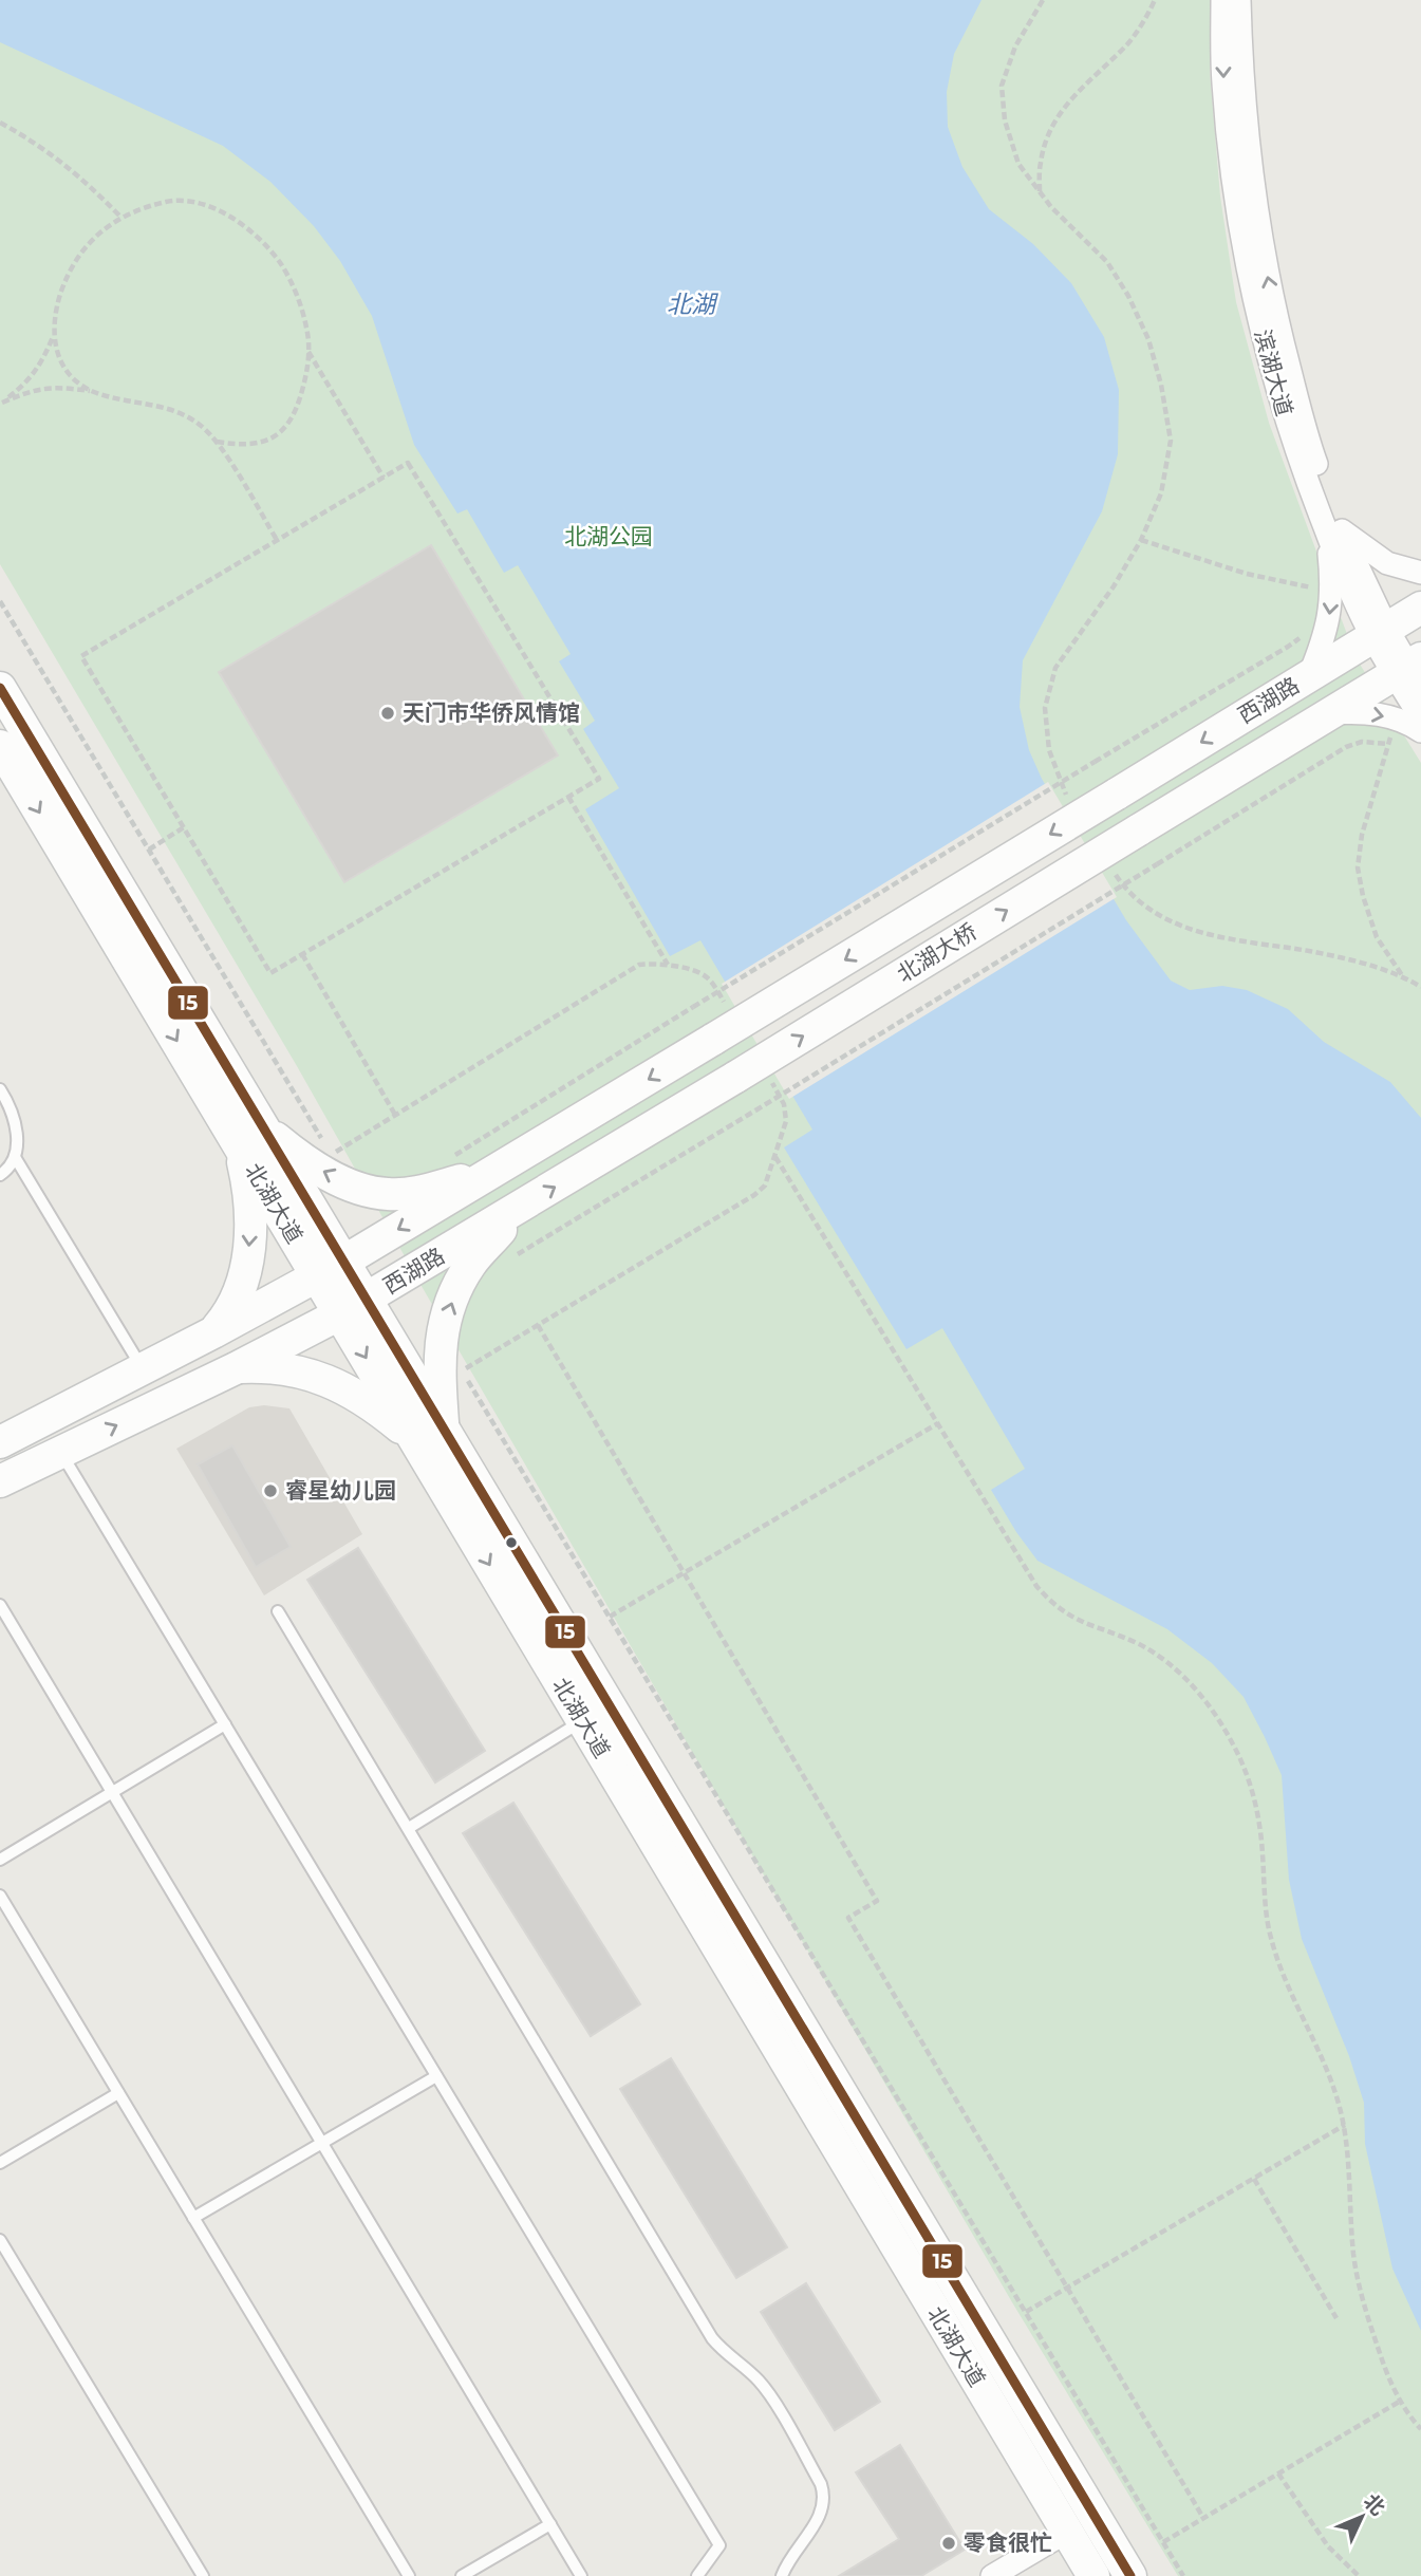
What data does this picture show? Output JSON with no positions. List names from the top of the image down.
{
  "streets": {
    "main road": ["西湖路", "北湖大桥", "北湖大道"],
    "street": ["滨湖大道"]
  },
  "crossings": [
    ["滨湖大道", "西湖路"],
    ["西湖路", "北湖大桥"],
    ["西湖路", "北湖大道"]
  ],
  "water": ["北湖"],
  "parks": ["北湖公园"],
  "places": ["天门市华侨风情馆", "睿星幼儿园", "零食很忙"],
  "lines": ["transit line 15"],
  "north": "top right"
}
